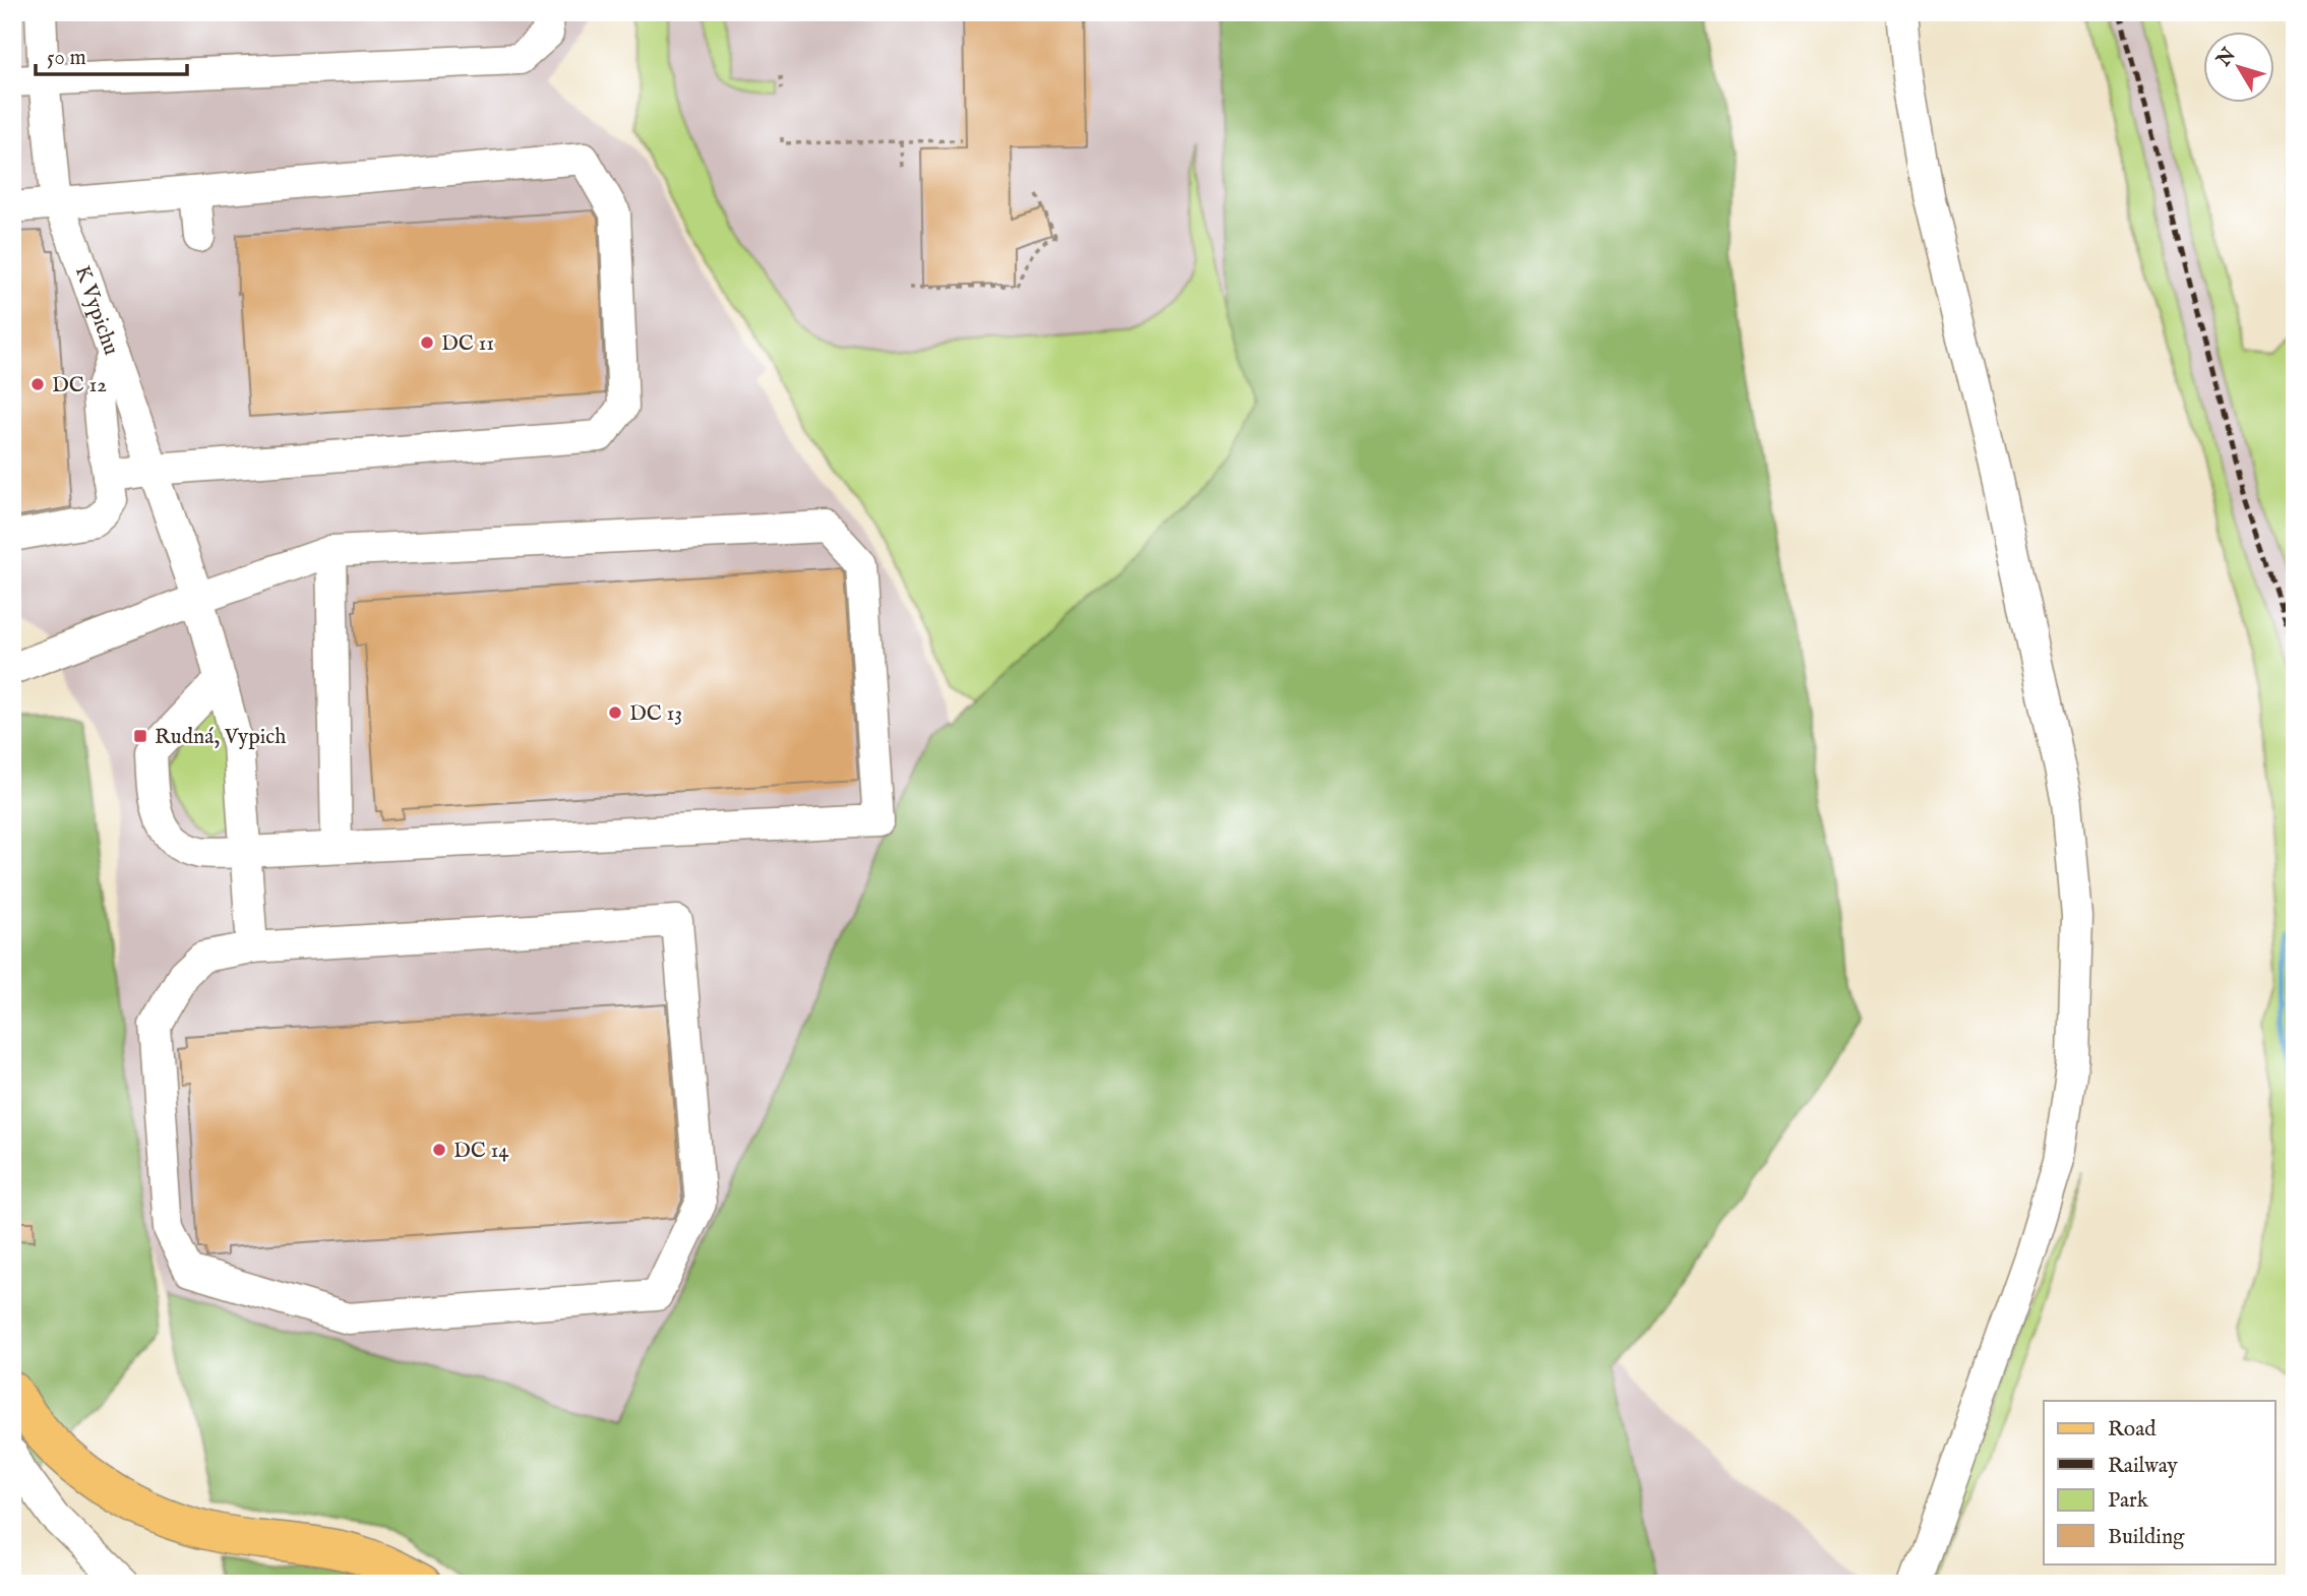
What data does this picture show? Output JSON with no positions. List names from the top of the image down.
{
  "streets": {
    "street": ["K Vypichu"]
  },
  "places": {
    "other": [
      "DC 11",
      "DC 12",
      "DC 13",
      "DC 14"
    ],
    "transit": ["Rudná, Vypich"]
  },
  "legend": [
    "Road",
    "Railway",
    "Park",
    "Building"
  ],
  "scale_bar": "50 m",
  "north": "top left"
}
